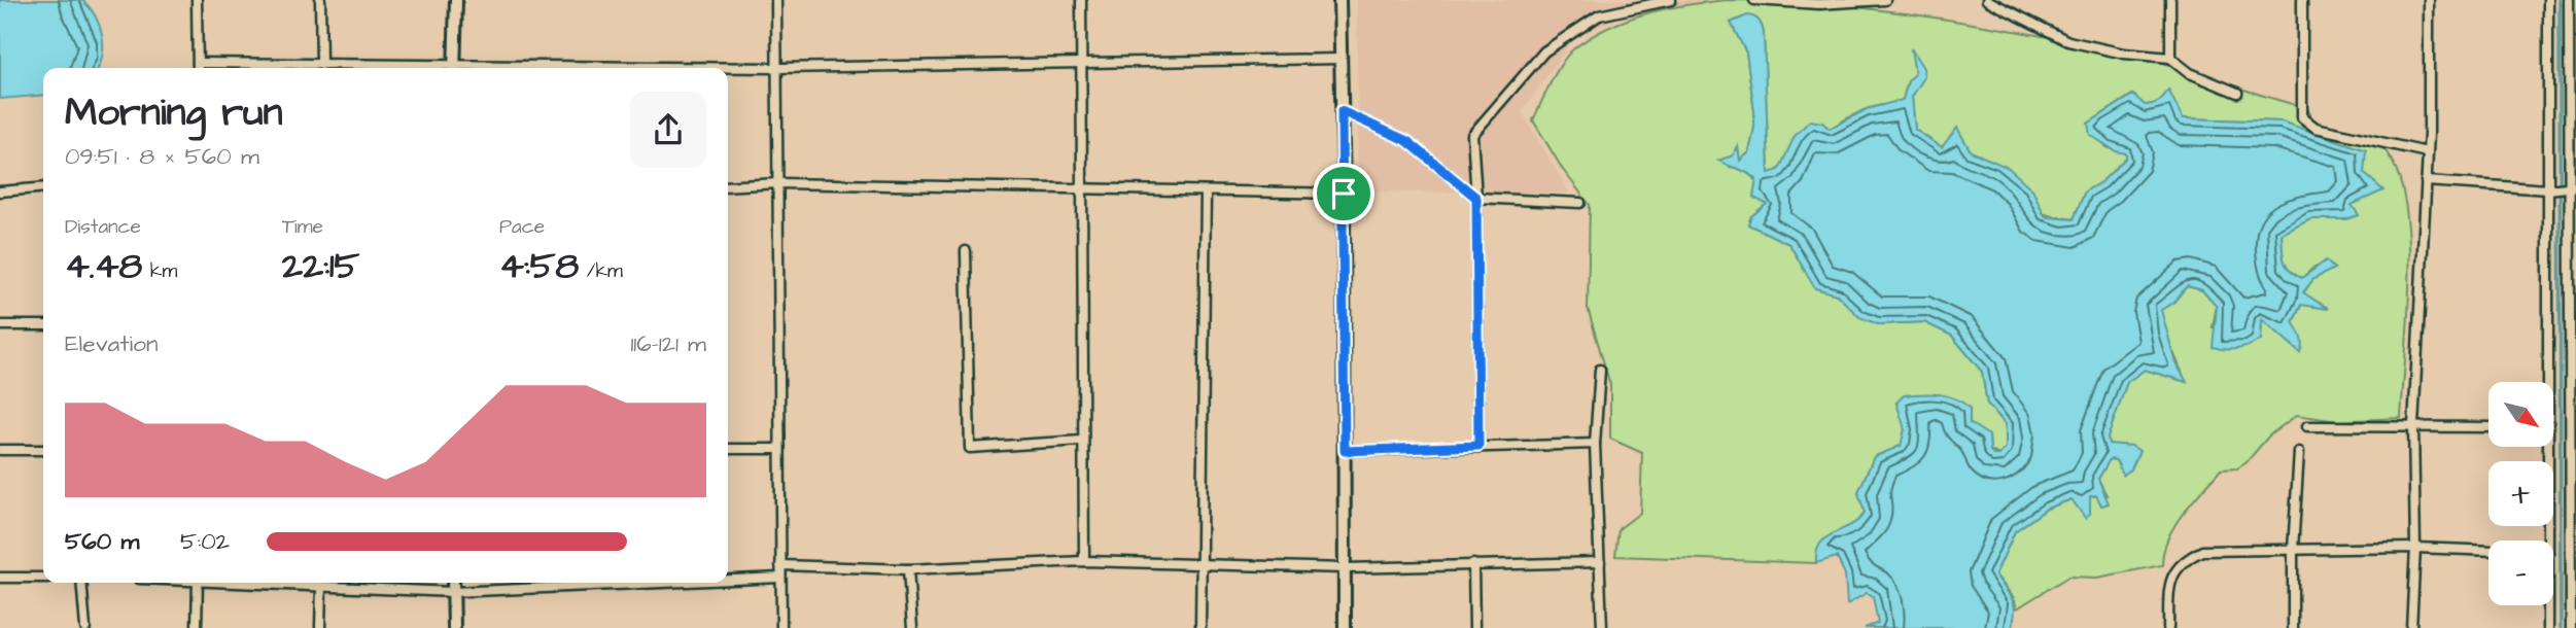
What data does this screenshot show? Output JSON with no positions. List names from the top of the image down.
{
  "north": "bottom right",
  "page": {
    "heading": ["Morning run", "09:51 · 8 × 560 m"],
    "stats": [
      ["Distance", "4.48 km"],
      ["Time", "22:15"],
      ["Pace", "4:58 /km"]
    ],
    "chart": ["Elevation", "116–121 m"],
    "map_buttons": ["+", "−"],
    "list": [
      {
        "name": "560 m",
        "note": "5:02"
      }
    ]
  }
}
